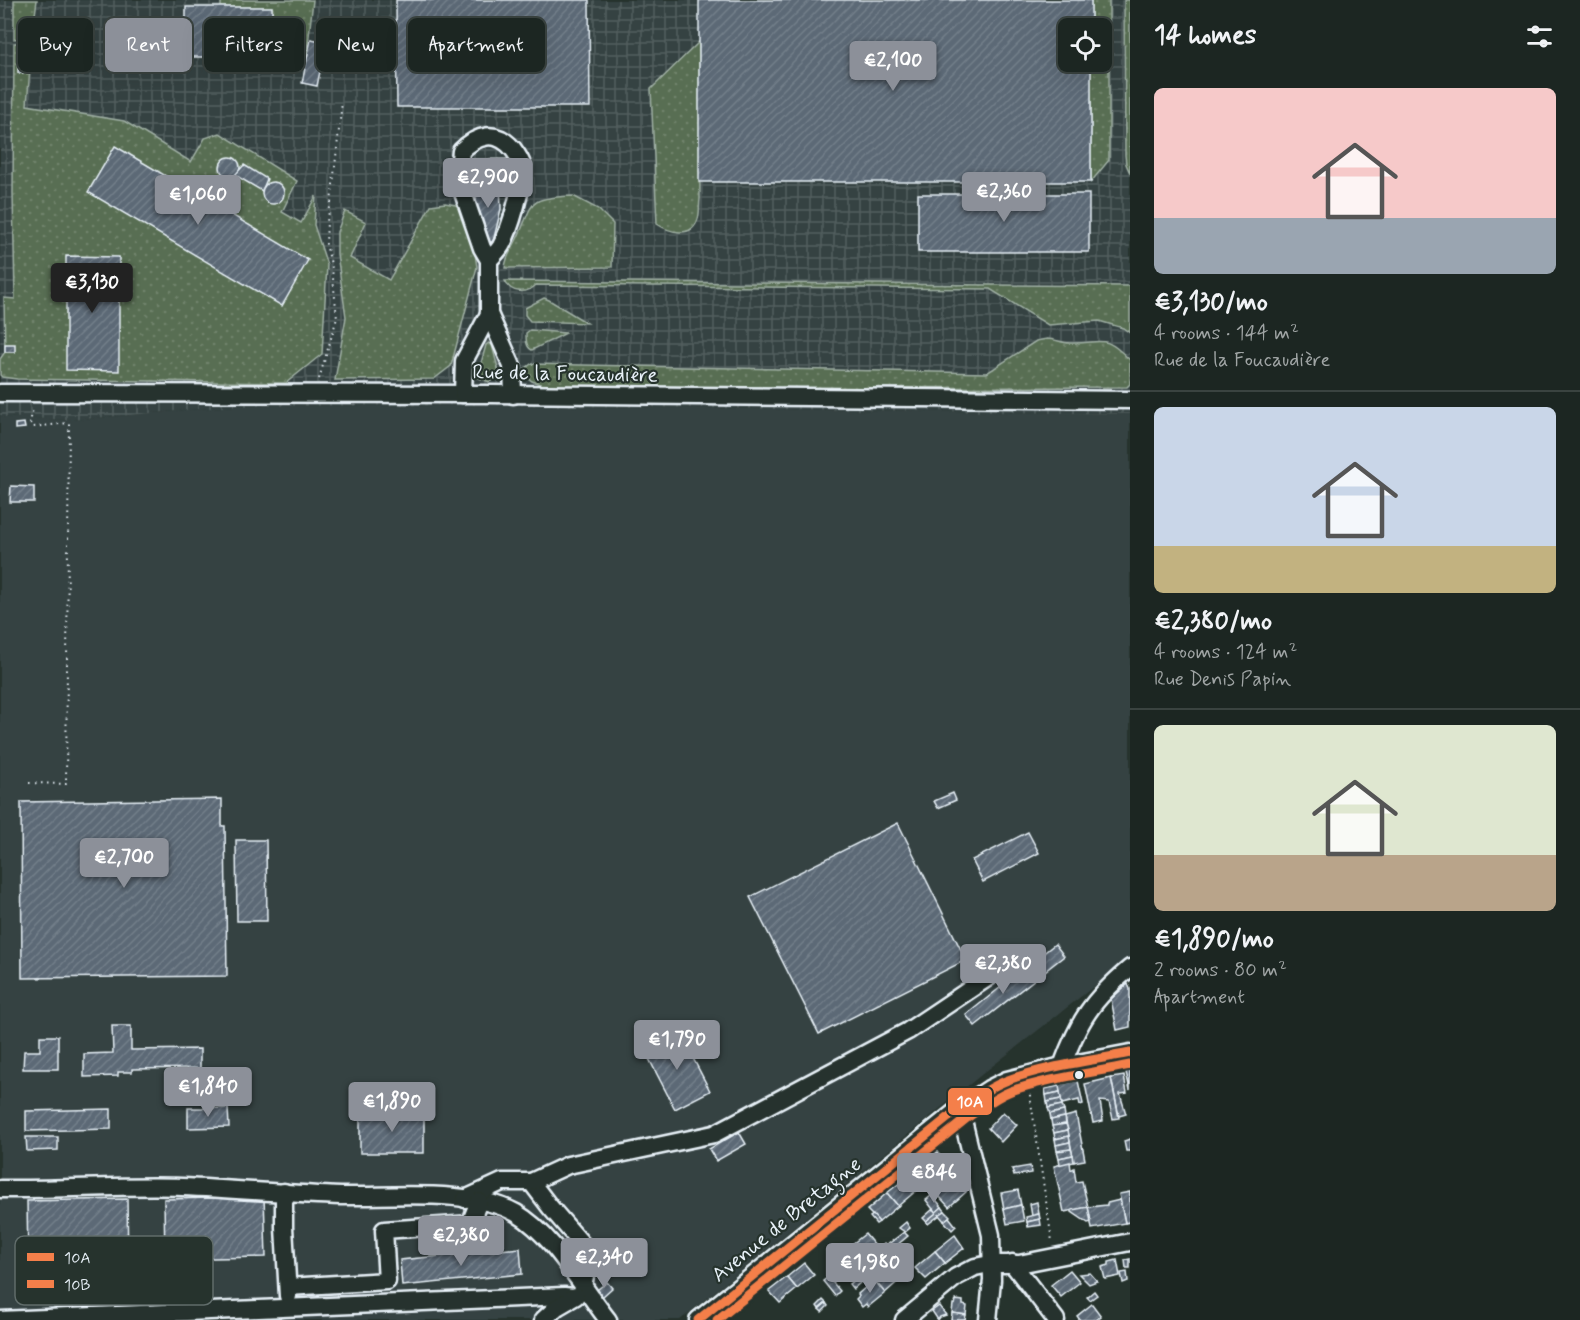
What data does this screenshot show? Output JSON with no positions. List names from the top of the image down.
{
  "streets": {
    "street": ["Rue de la Foucaudière", "Avenue de Bretagne"]
  },
  "lines": ["transit line 10A", "transit line 10B"],
  "legend": ["10A", "10B"],
  "page": {
    "heading": "14 homes",
    "chip": [
      "Buy",
      "Rent",
      "Filters",
      "New",
      "Apartment"
    ],
    "price": [
      "€2,100",
      "€2,900",
      "€2,360",
      "€1,060",
      "€3,130",
      "€2,700",
      "€2,380",
      "€1,790",
      "€1,840",
      "€1,890",
      "€846",
      "€2,380",
      "€2,340",
      "€1,980"
    ],
    "list": [
      {
        "name": "€3,130/mo",
        "note": "4 rooms · 144 m² · Rue de la Foucaudière"
      },
      {
        "name": "€2,380/mo",
        "note": "4 rooms · 124 m² · Rue Denis Papin"
      },
      {
        "name": "€1,890/mo",
        "note": "2 rooms · 80 m² · Apartment"
      }
    ]
  }
}
